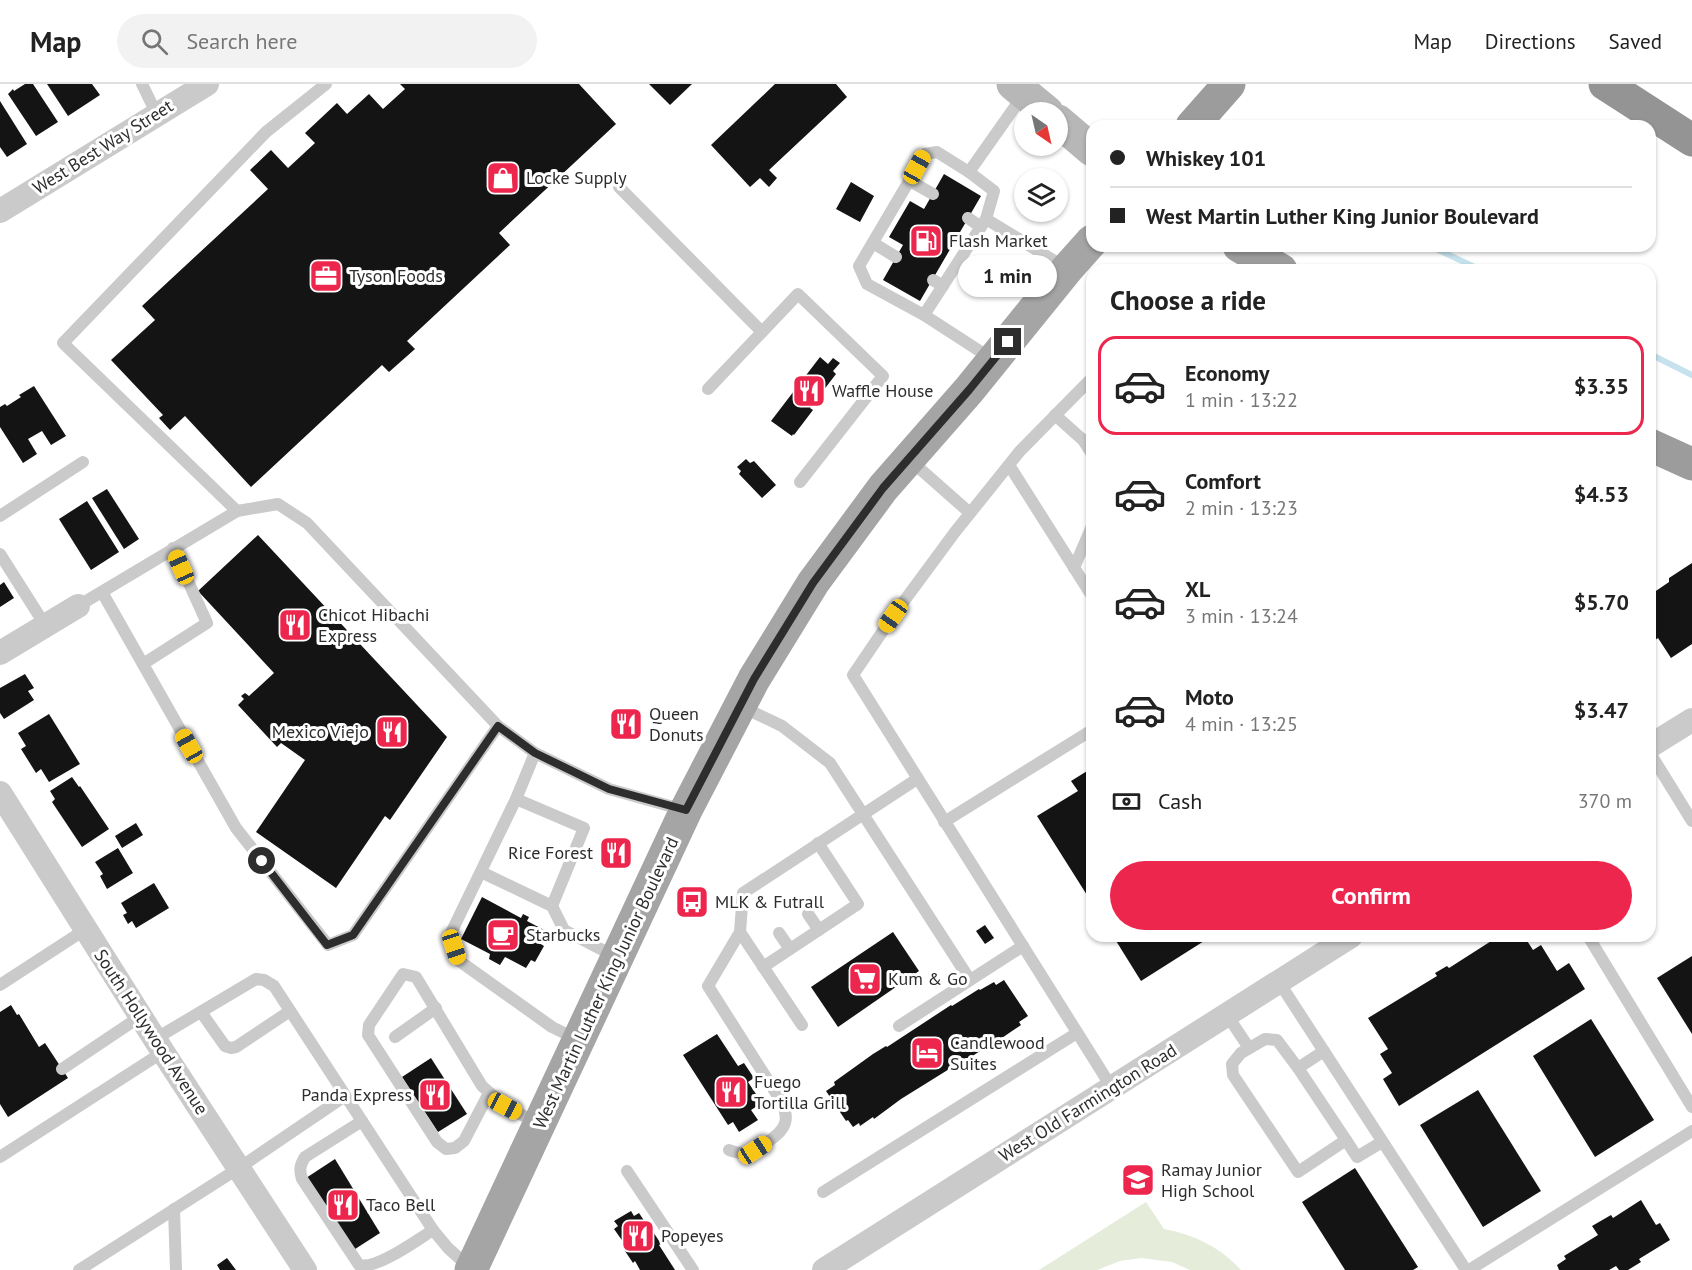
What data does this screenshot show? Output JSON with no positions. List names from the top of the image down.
{
  "streets": {
    "main road": ["West Martin Luther King Junior Boulevard"],
    "street": ["West Best Way Street", "South Hollywood Avenue", "West Old Farmington Road"]
  },
  "places": {
    "shop": ["Locke Supply"],
    "fuel station": ["Flash Market"],
    "office": ["Tyson Foods"],
    "restaurant": [
      "Waffle House",
      "Chicot Hibachi Express",
      "Queen Donuts",
      "Mexico Viejo",
      "Rice Forest",
      "Fuego Tortilla Grill",
      "Panda Express",
      "Taco Bell",
      "Popeyes"
    ],
    "bus stop": ["MLK & Futrall"],
    "cafe": ["Starbucks"],
    "supermarket": ["Kum & Go"],
    "hotel": ["Candlewood Suites"],
    "school or university": ["Ramay Junior High School"]
  },
  "north": "bottom right",
  "page": {
    "header": "Map",
    "search": "Search here",
    "nav": ["Map", "Directions", "Saved"],
    "banner": ["Whiskey 101", "West Martin Luther King Junior Boulevard"],
    "bubble": "1 min",
    "heading": "Choose a ride",
    "list": [
      {
        "name": "Economy",
        "note": "1 min · 13:22",
        "value": "$3.35"
      },
      {
        "name": "Comfort",
        "note": "2 min · 13:23",
        "value": "$4.53"
      },
      {
        "name": "XL",
        "note": "3 min · 13:24",
        "value": "$5.70"
      },
      {
        "name": "Moto",
        "note": "4 min · 13:25",
        "value": "$3.47"
      }
    ],
    "pay": ["Cash", "370 m"],
    "buttons": "Confirm"
  }
}
